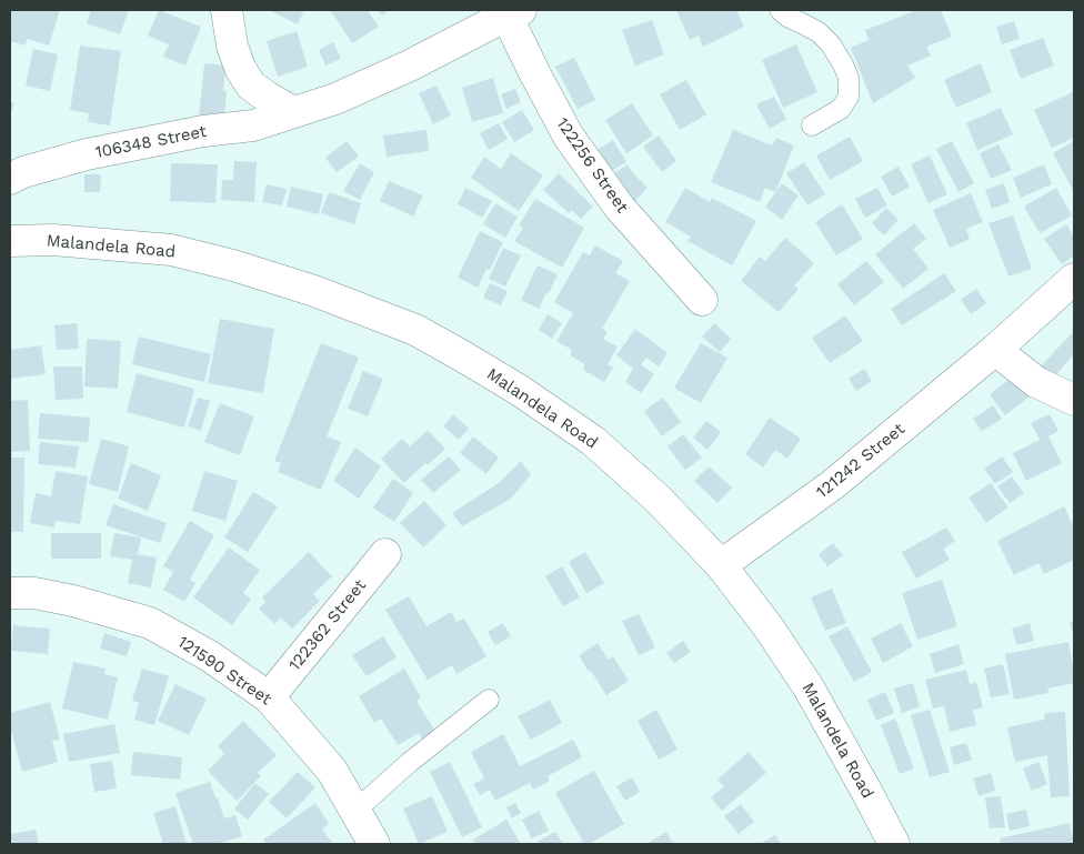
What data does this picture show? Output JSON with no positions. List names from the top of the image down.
{
  "streets": {
    "street": [
      "106348 Street",
      "122256 Street",
      "Malandela Road",
      "121242 Street",
      "122362 Street",
      "121590 Street"
    ]
  },
  "crossings": [
    ["106348 Street", "122256 Street"],
    ["Malandela Road", "121242 Street"],
    ["122362 Street", "121590 Street"]
  ]
}
